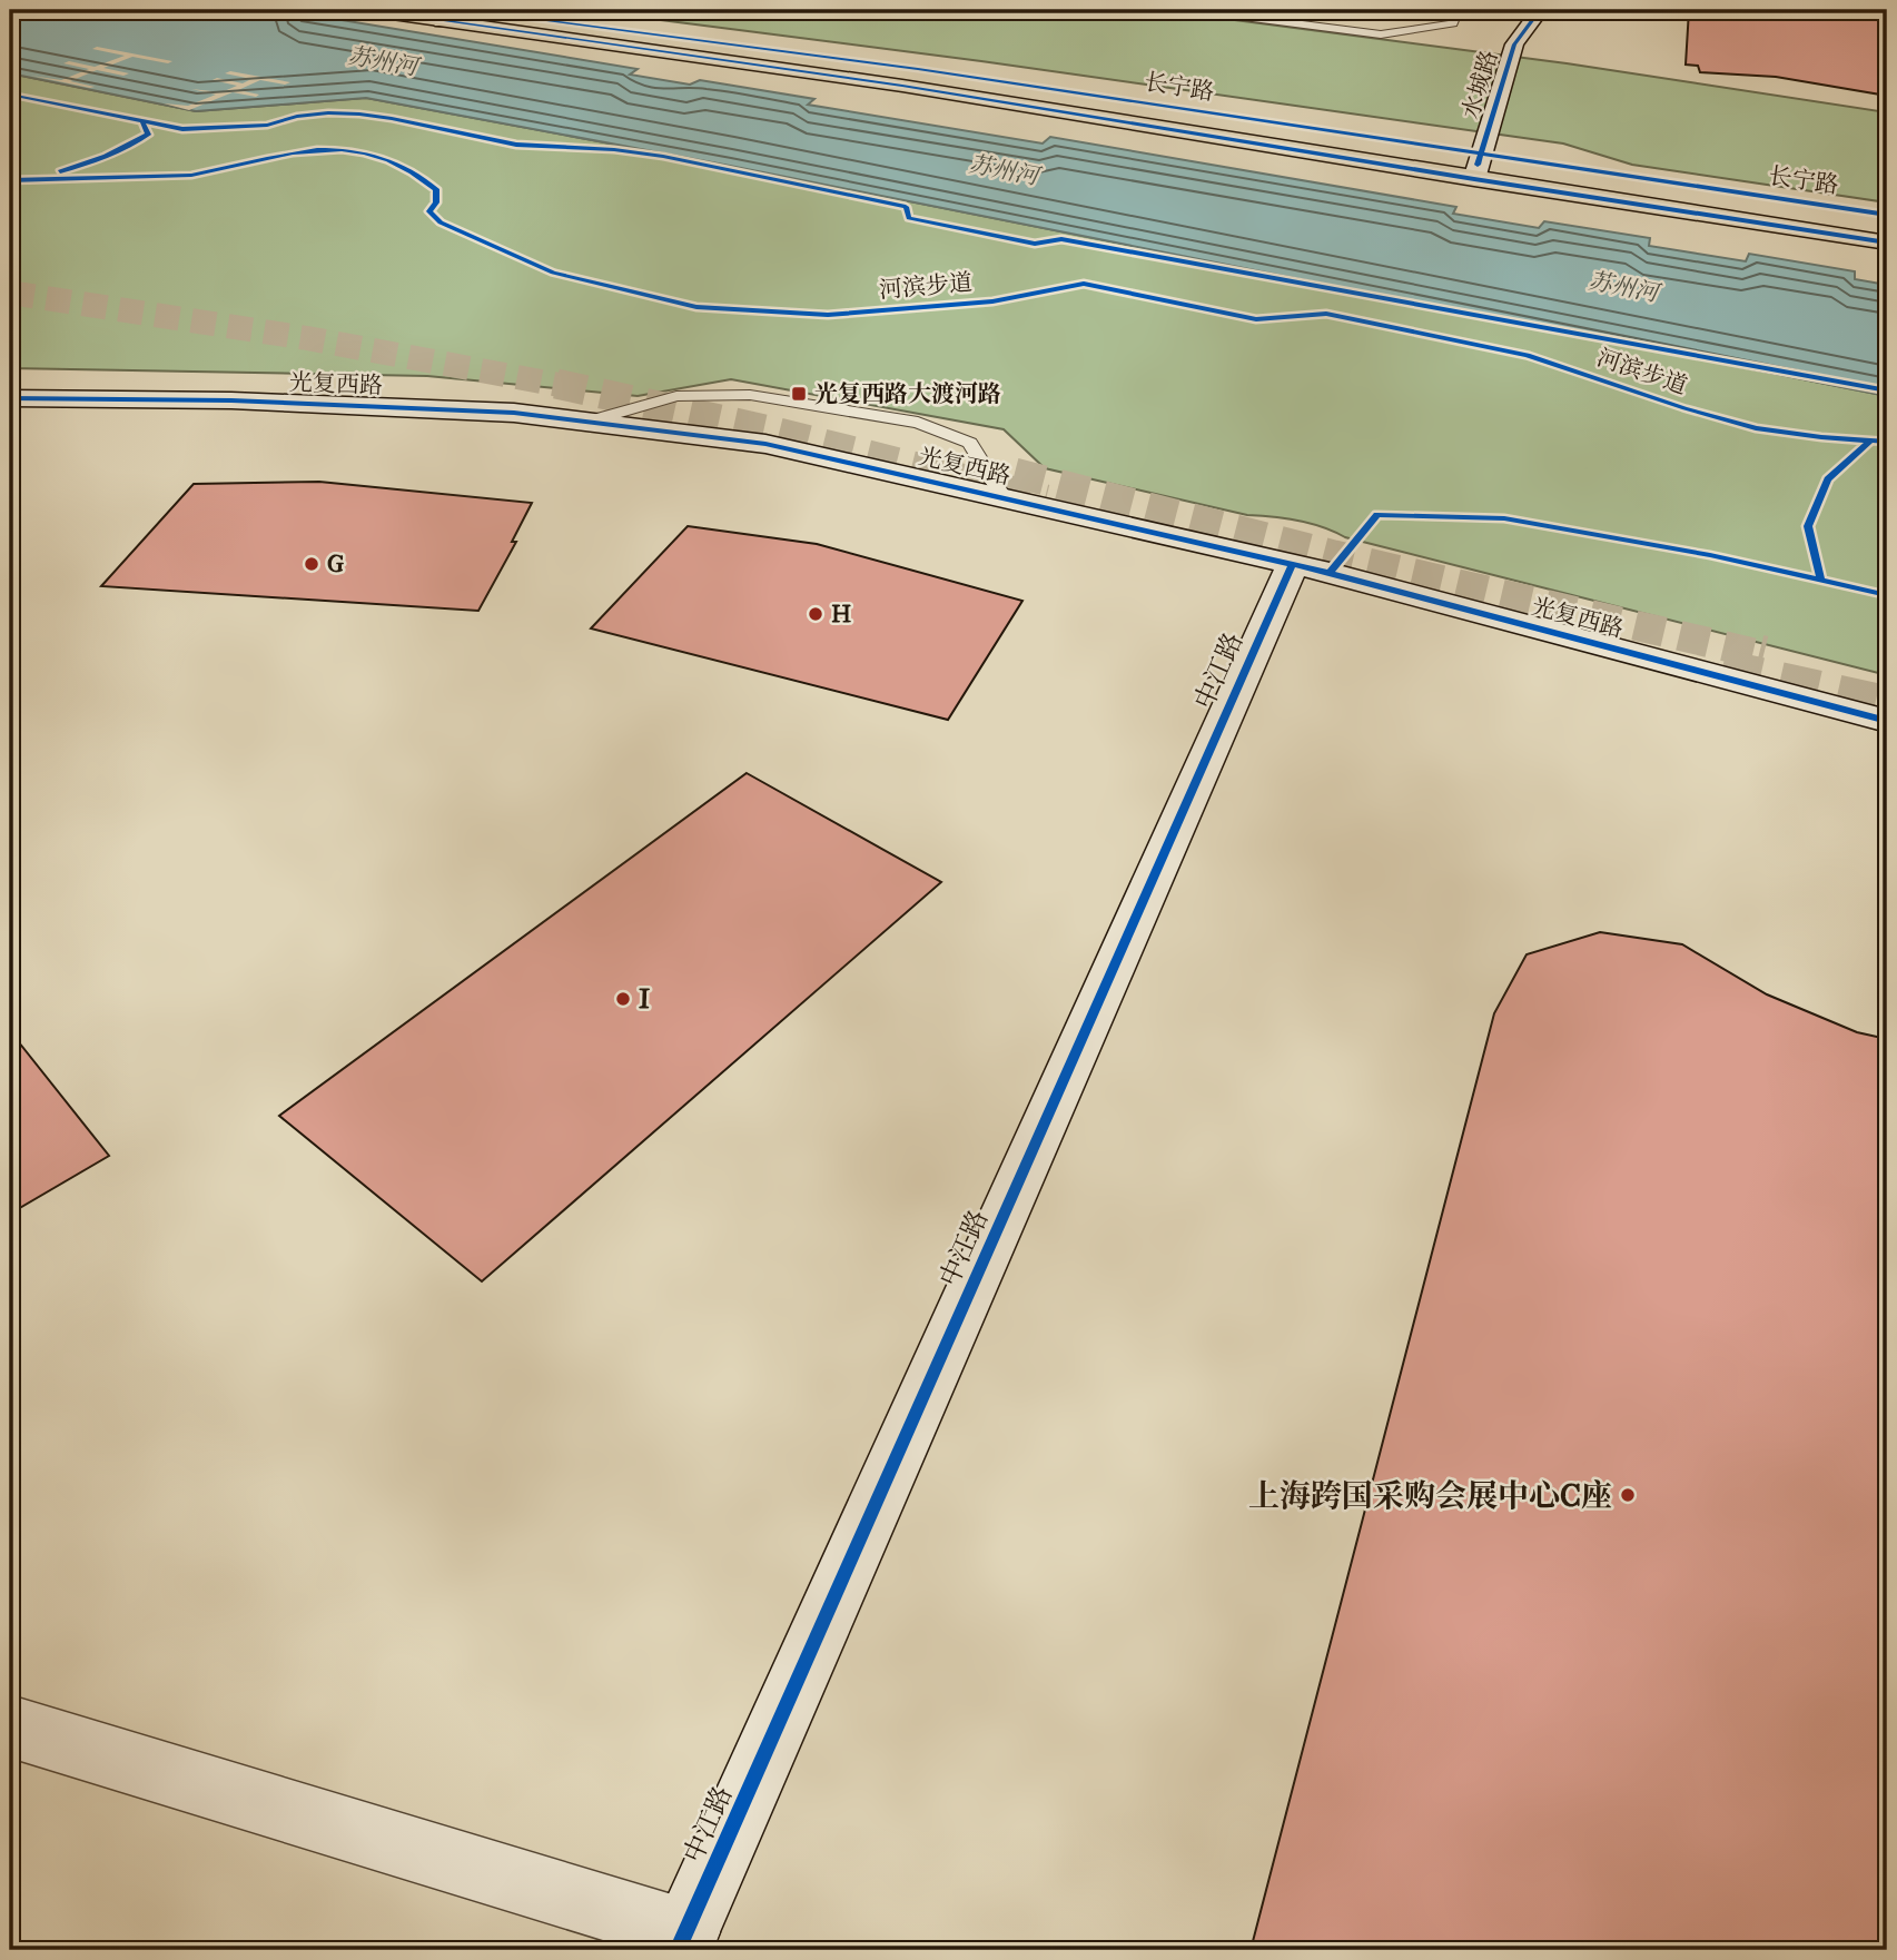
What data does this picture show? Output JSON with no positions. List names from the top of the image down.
{
  "streets": {
    "main road": ["长宁路"],
    "street": ["水城路", "光复西路", "中江路"],
    "cycle path": ["河滨步道"]
  },
  "crossings": [
    ["水城路", "长宁路"],
    ["光复西路", "中江路"]
  ],
  "water": ["苏州河"],
  "places": {
    "transit": ["光复西路大渡河路"],
    "other": [
      "G",
      "H",
      "I",
      "上海跨国采购会展中心C座"
    ]
  }
}
